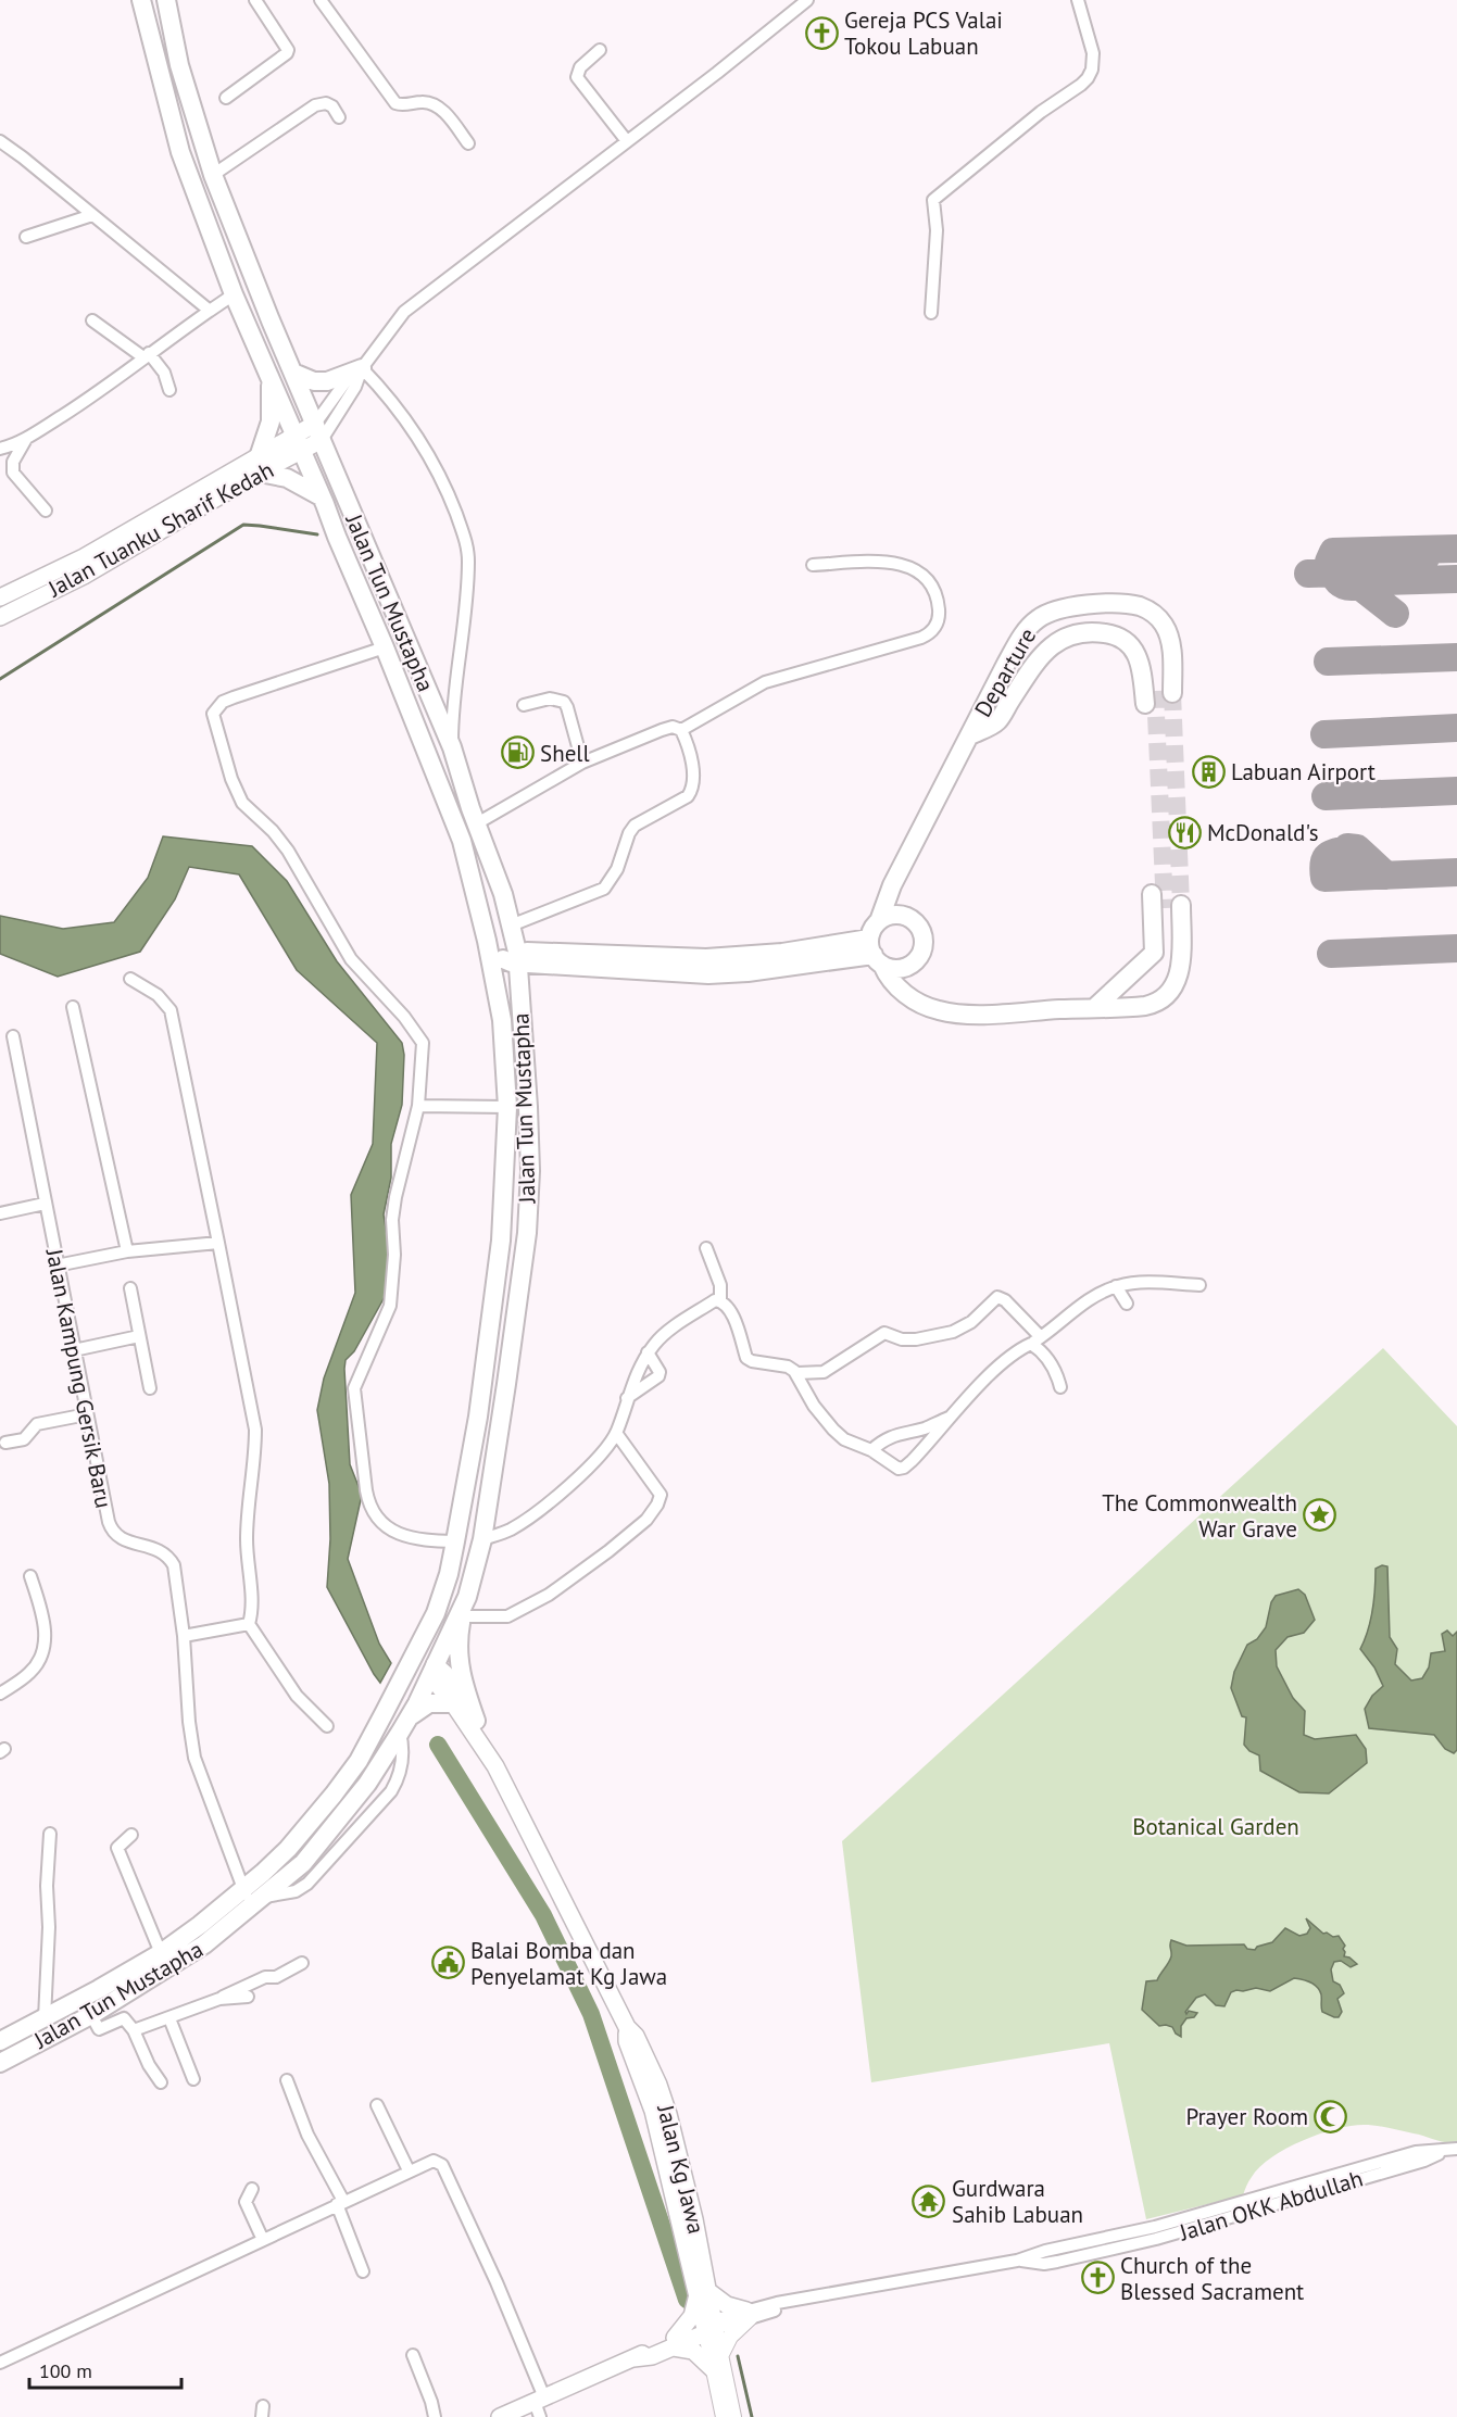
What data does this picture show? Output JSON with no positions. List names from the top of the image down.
{
  "streets": {
    "main road": [
      "Jalan Tuanku Sharif Kedah",
      "Jalan Tun Mustapha",
      "Departure",
      "Jalan Kg Jawa",
      "Jalan OKK Abdullah"
    ],
    "street": ["Jalan Kampung Gersik Baru"]
  },
  "crossings": [
    ["Jalan Tuanku Sharif Kedah", "Jalan Tun Mustapha"],
    ["Jalan Tun Mustapha", "Jalan Kampung Gersik Baru"],
    ["Jalan Tun Mustapha", "Jalan Kg Jawa"],
    ["Jalan Kg Jawa", "Jalan OKK Abdullah"]
  ],
  "parks": ["Botanical Garden"],
  "places": {
    "church": ["Gereja PCS Valai Tokou Labuan", "Church of the Blessed Sacrament"],
    "fuel station": ["Shell"],
    "building": ["Labuan Airport"],
    "restaurant": ["McDonald's"],
    "place": ["The Commonwealth War Grave"],
    "public building": ["Balai Bomba dan Penyelamat Kg Jawa"],
    "mosque": ["Prayer Room"],
    "temple": ["Gurdwara Sahib Labuan"]
  },
  "scale_bar": "100 m"
}
